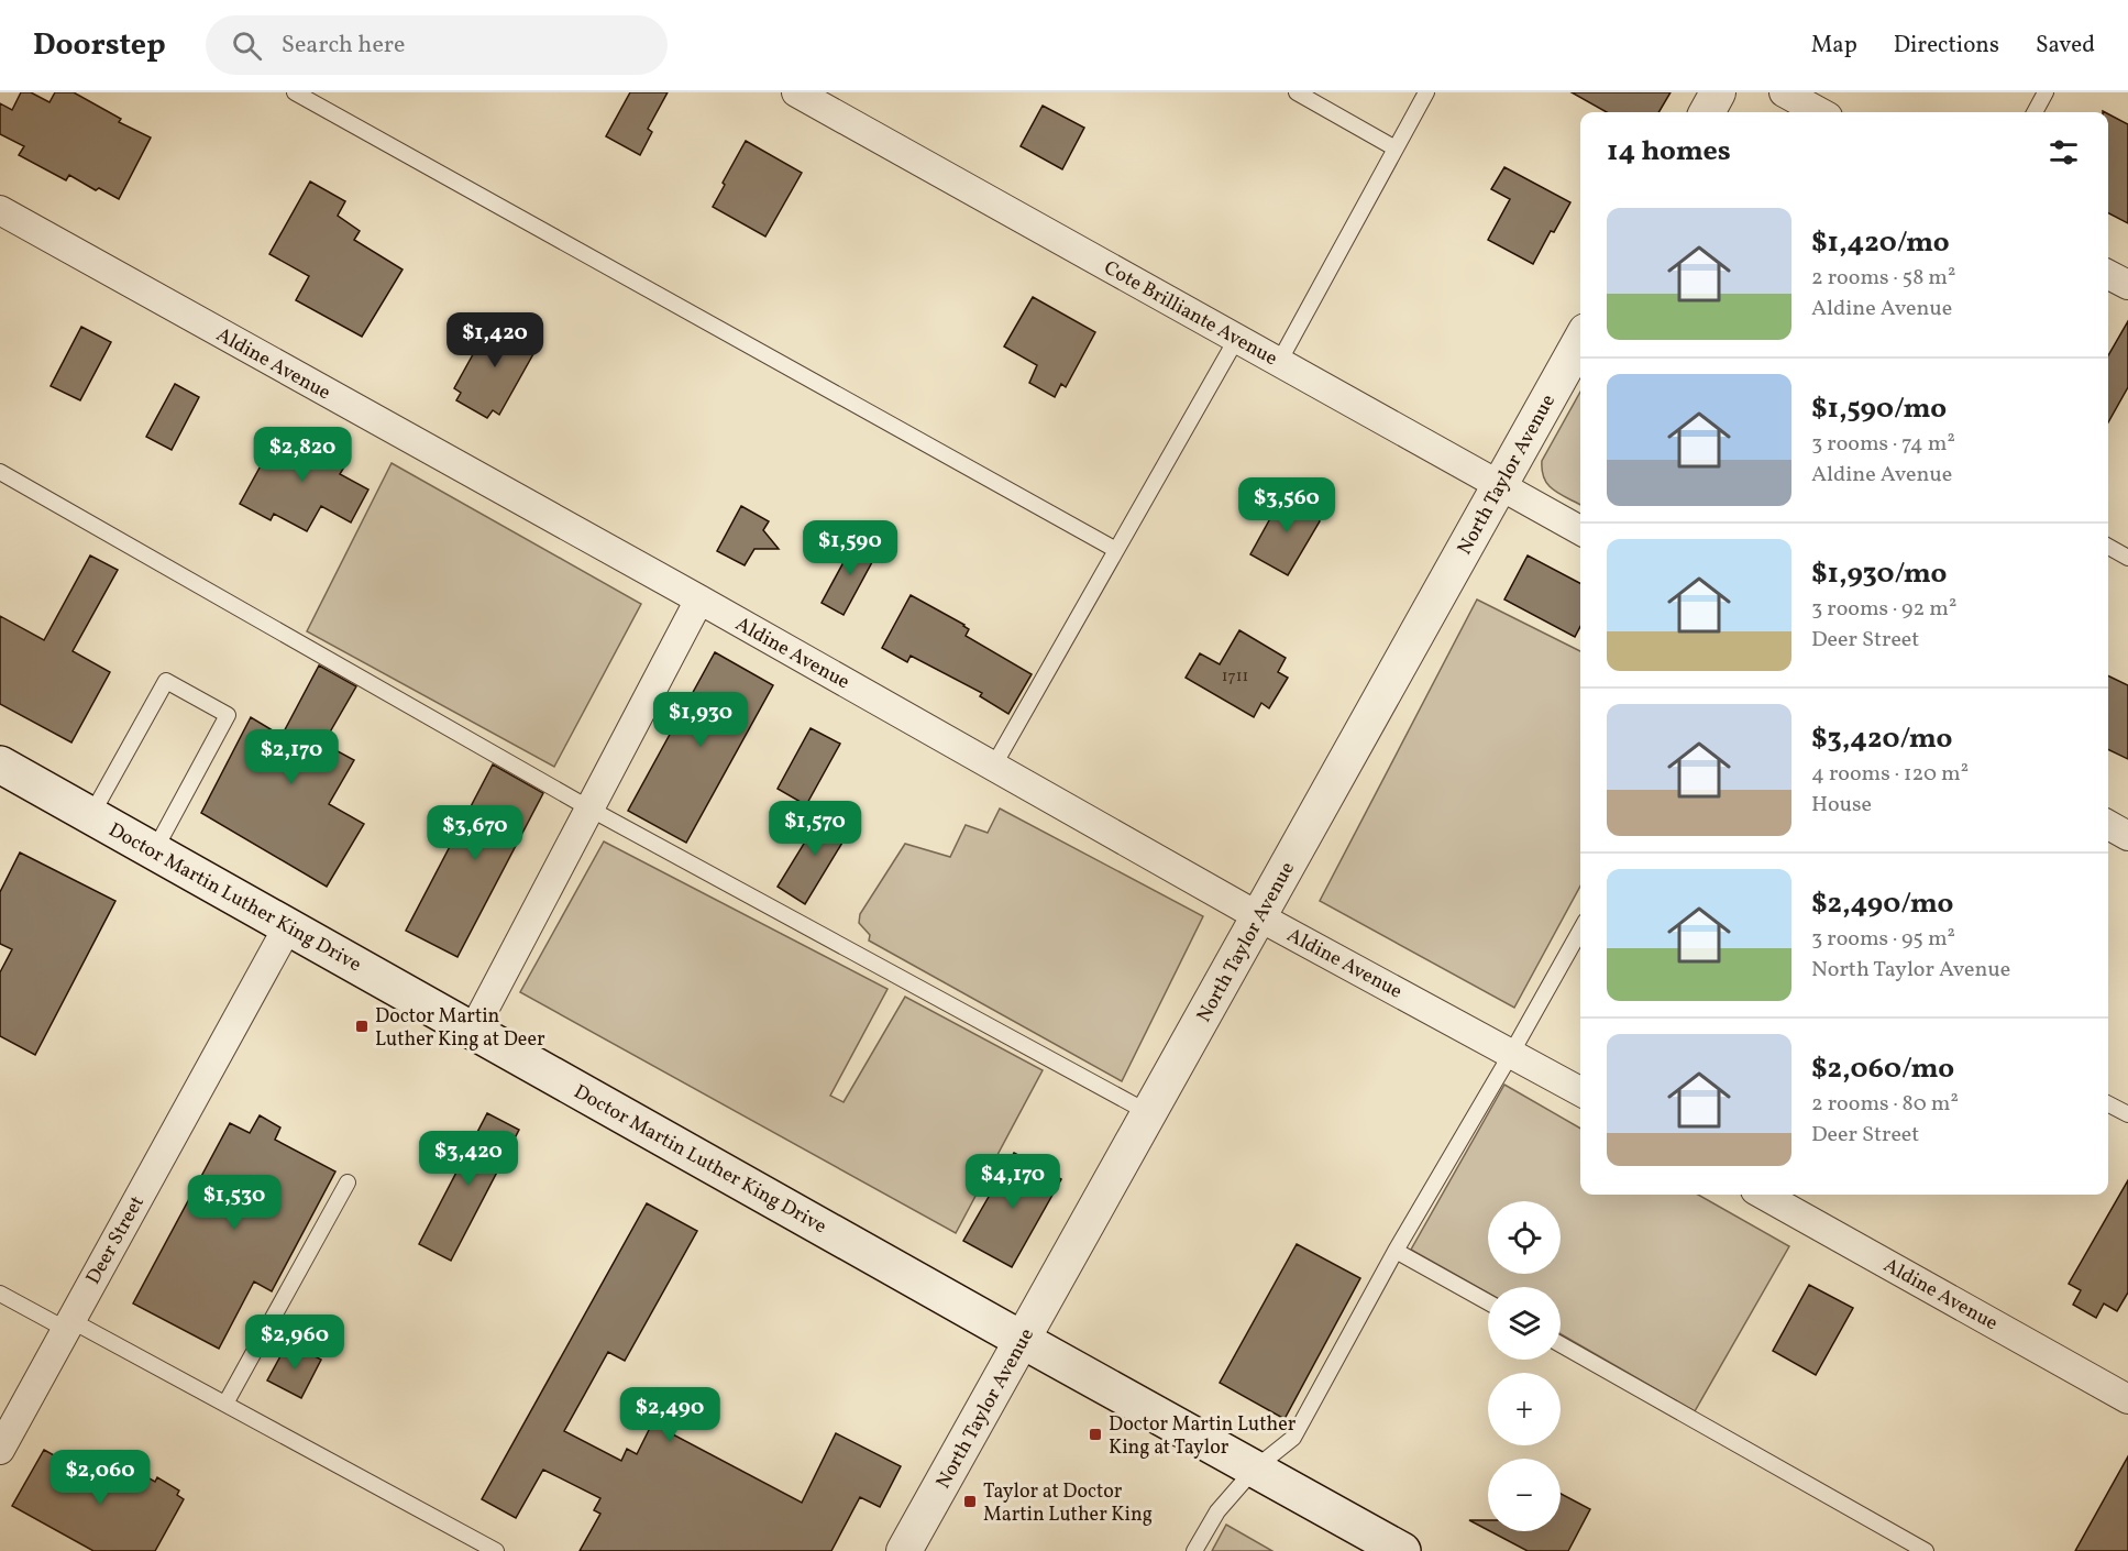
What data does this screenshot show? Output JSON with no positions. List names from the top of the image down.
{
  "streets": {
    "main road": ["Doctor Martin Luther King Drive"],
    "street": [
      "Cote Brilliante Avenue",
      "Aldine Avenue",
      "North Taylor Avenue",
      "Deer Street"
    ]
  },
  "crossings": [
    ["Cote Brilliante Avenue", "North Taylor Avenue"],
    ["Aldine Avenue", "North Taylor Avenue"],
    ["North Taylor Avenue", "Doctor Martin Luther King Drive"],
    ["Doctor Martin Luther King Drive", "Deer Street"]
  ],
  "places": {
    "transit": ["Doctor Martin Luther King at Deer", "Doctor Martin Luther King at Taylor", "Taylor at Doctor Martin Luther King"]
  },
  "house_numbers": ["1711"],
  "page": {
    "header": "Doorstep",
    "search": "Search here",
    "nav": ["Map", "Directions", "Saved"],
    "heading": "14 homes",
    "list": [
      {
        "name": "$1,420/mo",
        "note": "2 rooms · 58 m² · Aldine Avenue"
      },
      {
        "name": "$1,590/mo",
        "note": "3 rooms · 74 m² · Aldine Avenue"
      },
      {
        "name": "$1,930/mo",
        "note": "3 rooms · 92 m² · Deer Street"
      },
      {
        "name": "$3,420/mo",
        "note": "4 rooms · 120 m² · House"
      },
      {
        "name": "$2,490/mo",
        "note": "3 rooms · 95 m² · North Taylor Avenue"
      },
      {
        "name": "$2,060/mo",
        "note": "2 rooms · 80 m² · Deer Street"
      }
    ],
    "price": [
      "$1,420",
      "$2,820",
      "$3,560",
      "$1,590",
      "$1,930",
      "$2,170",
      "$1,570",
      "$3,670",
      "$3,420",
      "$4,170",
      "$1,530",
      "$2,960",
      "$2,490",
      "$2,060"
    ],
    "map_buttons": ["+", "−"]
  }
}
